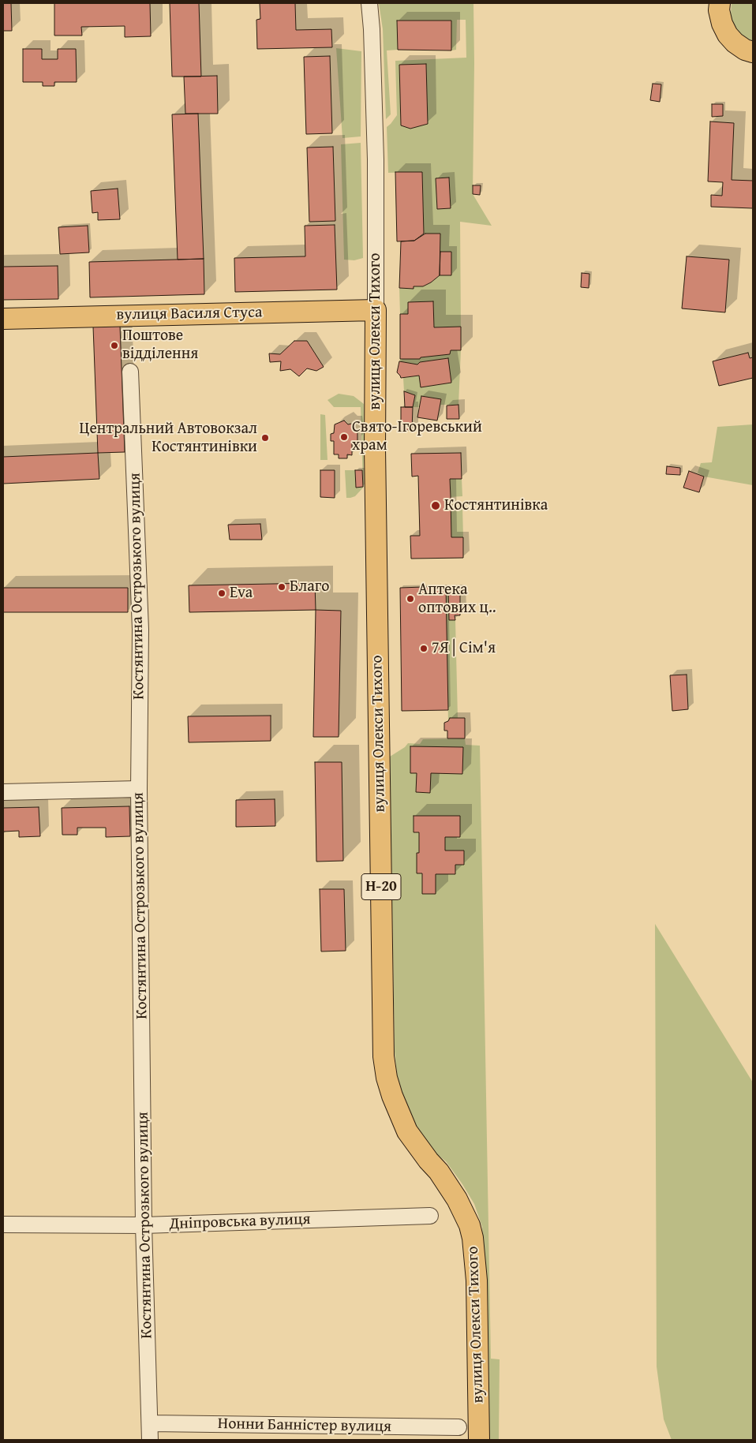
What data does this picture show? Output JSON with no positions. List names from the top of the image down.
{
  "streets": {
    "main road": ["вулиця Василя Стуса", "вулиця Олекси Тихого", "Н-20"],
    "street": ["Костянтина Острозького вулиця", "Дніпровська вулиця", "Нонни Банністер вулиця"]
  },
  "crossings": [
    ["вулиця Василя Стуса", "вулиця Олекси Тихого"],
    ["Костянтина Острозького вулиця", "Дніпровська вулиця"],
    ["Костянтина Острозького вулиця", "Нонни Банністер вулиця"]
  ],
  "places": [
    "Поштове відділення",
    "Свято-Ігоревський храм",
    "Центральний Автовокзал Костянтинівки",
    "Костянтинівка",
    "Благо",
    "Eva",
    "Аптека оптових ц‥",
    "7Я | Сім'я"
  ]
}
